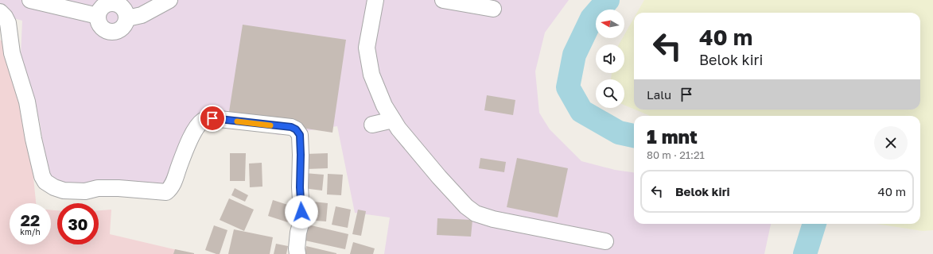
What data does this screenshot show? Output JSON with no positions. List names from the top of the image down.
{
  "north": "left",
  "page": {
    "turn": ["40 m", "Belok kiri"],
    "then": "Lalu",
    "heading": ["1 mnt", "80 m · 21:21"],
    "list": [
      {
        "name": "Belok kiri",
        "value": "40 m"
      }
    ],
    "speed": "22 km/h",
    "limit": "30"
  }
}
